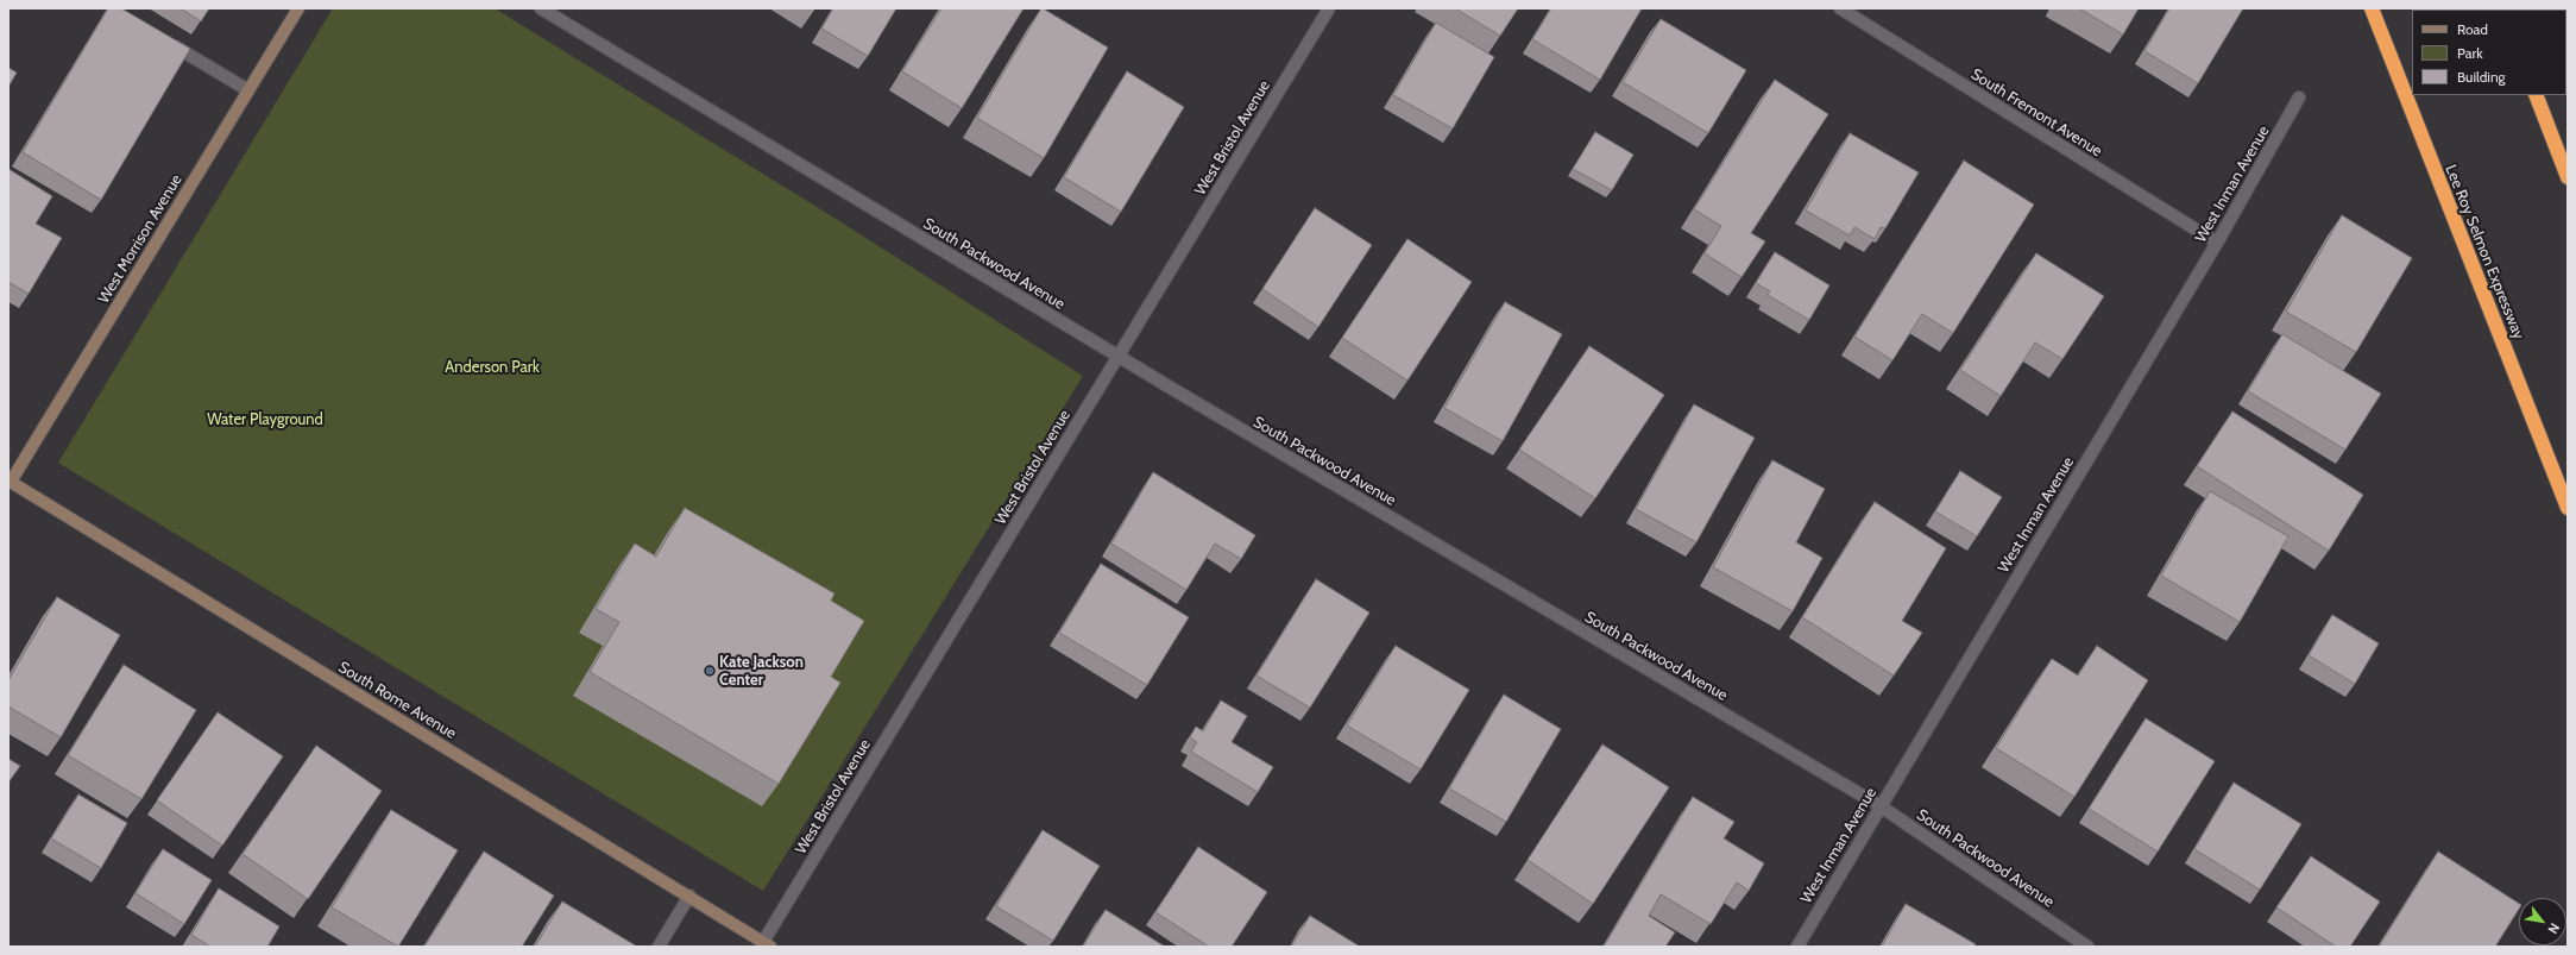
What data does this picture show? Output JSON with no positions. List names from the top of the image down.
{
  "streets": {
    "highway": ["Lee Roy Selmon Expressway"],
    "street": [
      "South Fremont Avenue",
      "West Bristol Avenue",
      "West Inman Avenue",
      "West Morrison Avenue",
      "South Packwood Avenue",
      "South Rome Avenue"
    ]
  },
  "crossings": [
    ["South Fremont Avenue", "West Inman Avenue"],
    ["West Bristol Avenue", "South Packwood Avenue"],
    ["West Bristol Avenue", "South Rome Avenue"],
    ["West Inman Avenue", "South Packwood Avenue"],
    ["West Morrison Avenue", "South Rome Avenue"]
  ],
  "parks": ["Anderson Park", "Water Playground"],
  "places": ["Kate Jackson Center"],
  "legend": ["Road", "Park", "Building"],
  "north": "bottom right"
}
